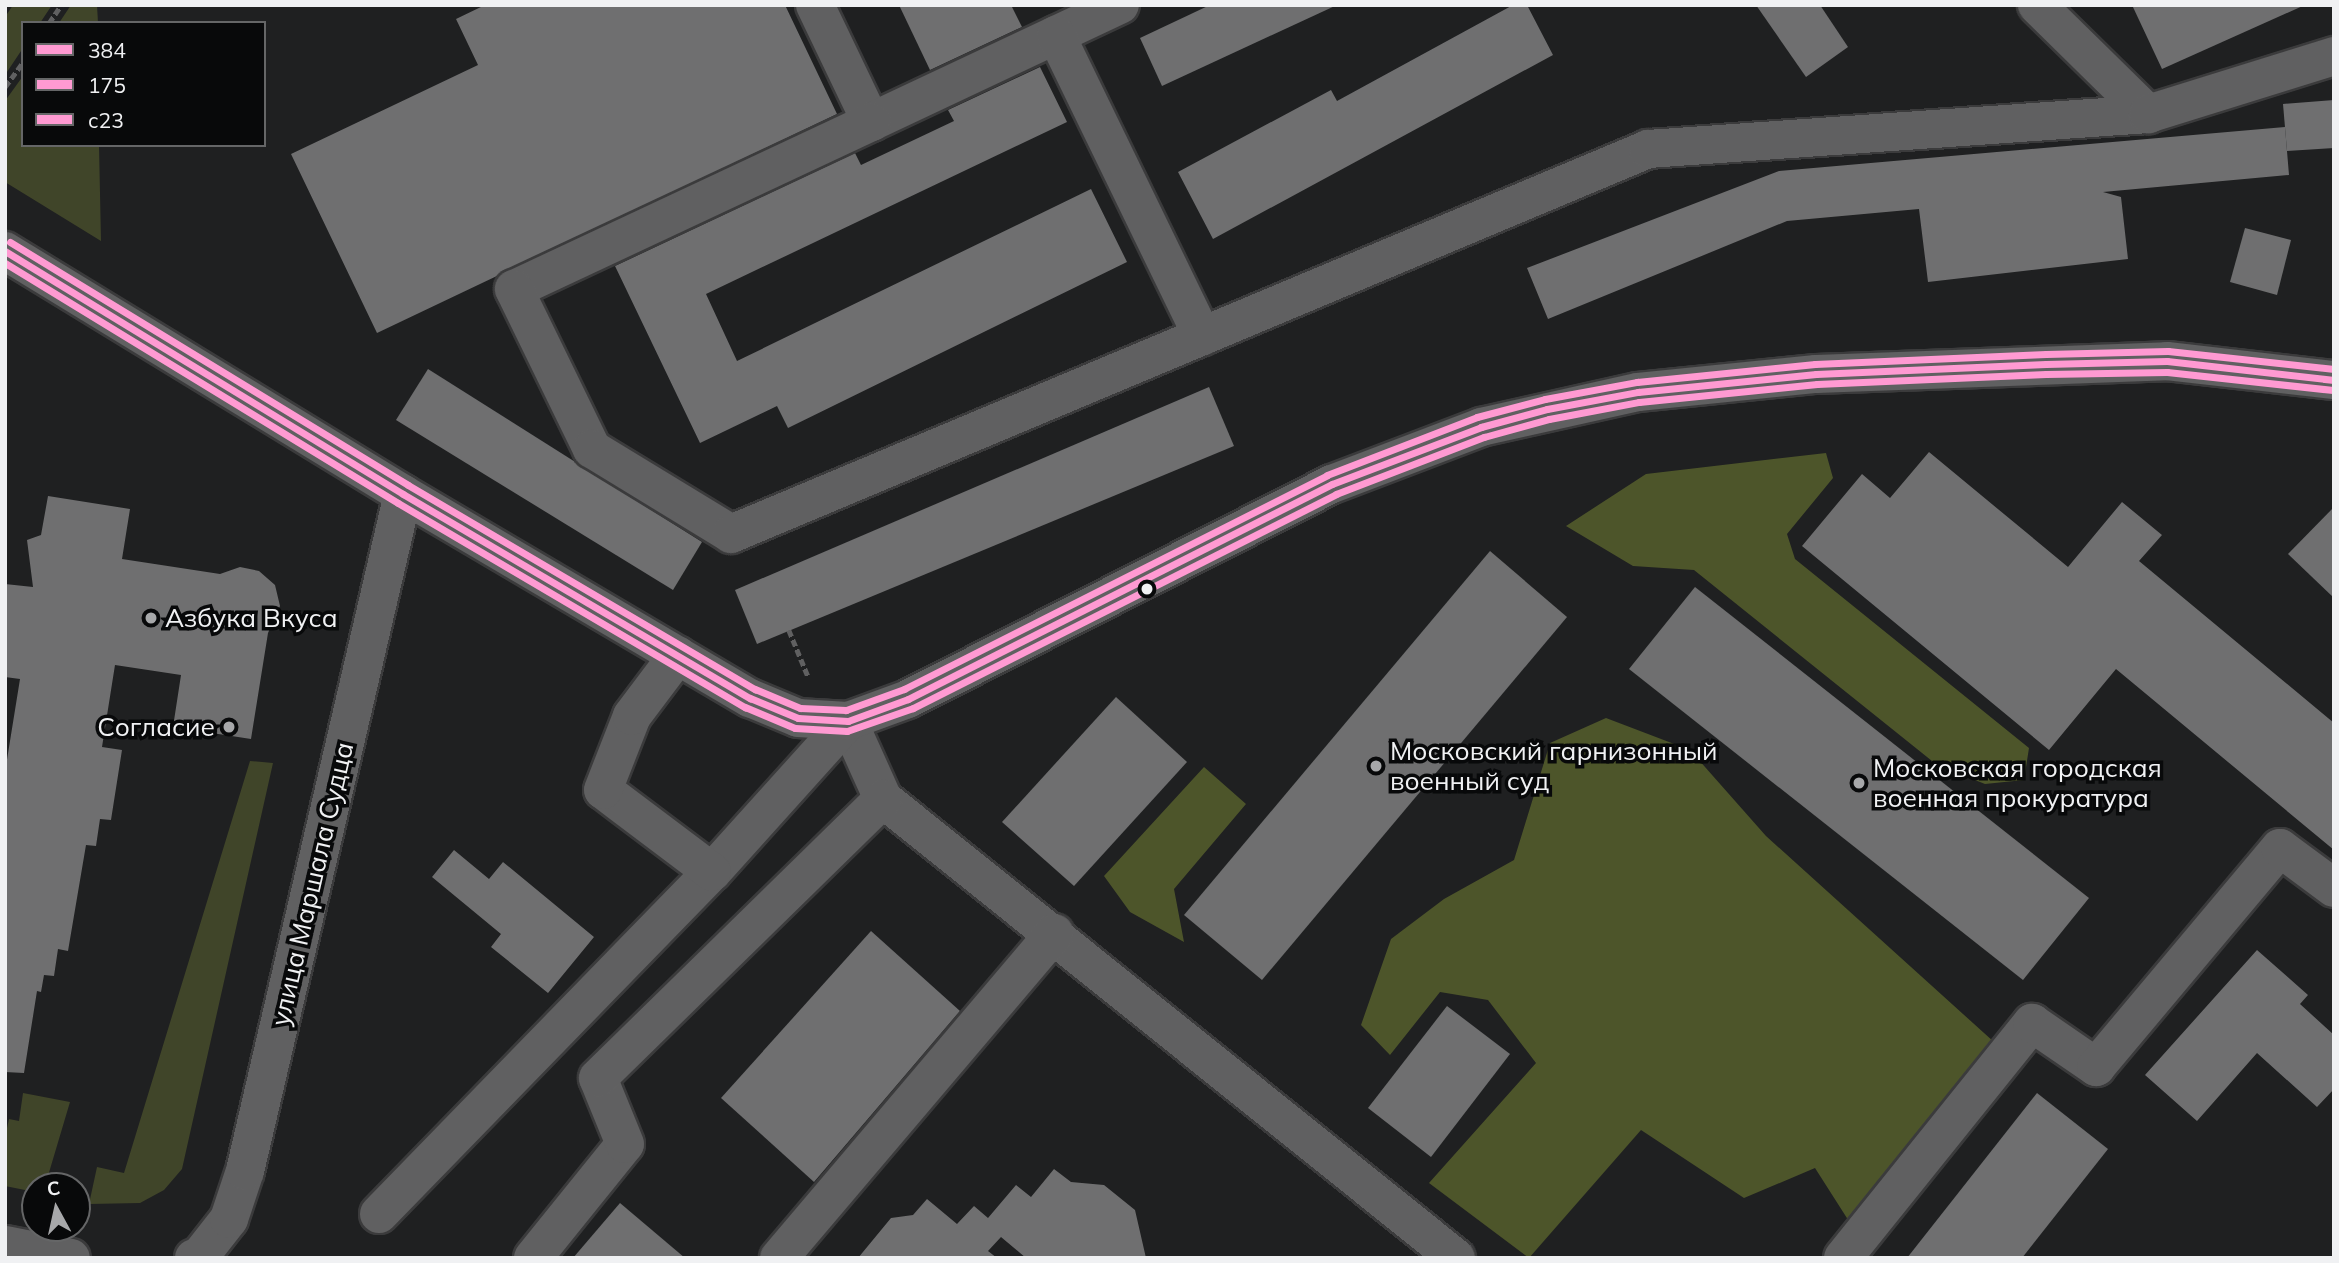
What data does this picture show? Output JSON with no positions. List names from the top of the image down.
{
  "streets": {
    "street": ["улица Маршала Судца"]
  },
  "places": [
    "Азбука Вкуса",
    "Согласие",
    "Московский гарнизонный военный суд",
    "Московская городская военная прокуратура"
  ],
  "lines": ["transit line с23", "transit line 384", "transit line 175"],
  "legend": ["384", "175", "с23"],
  "north": "top"
}
